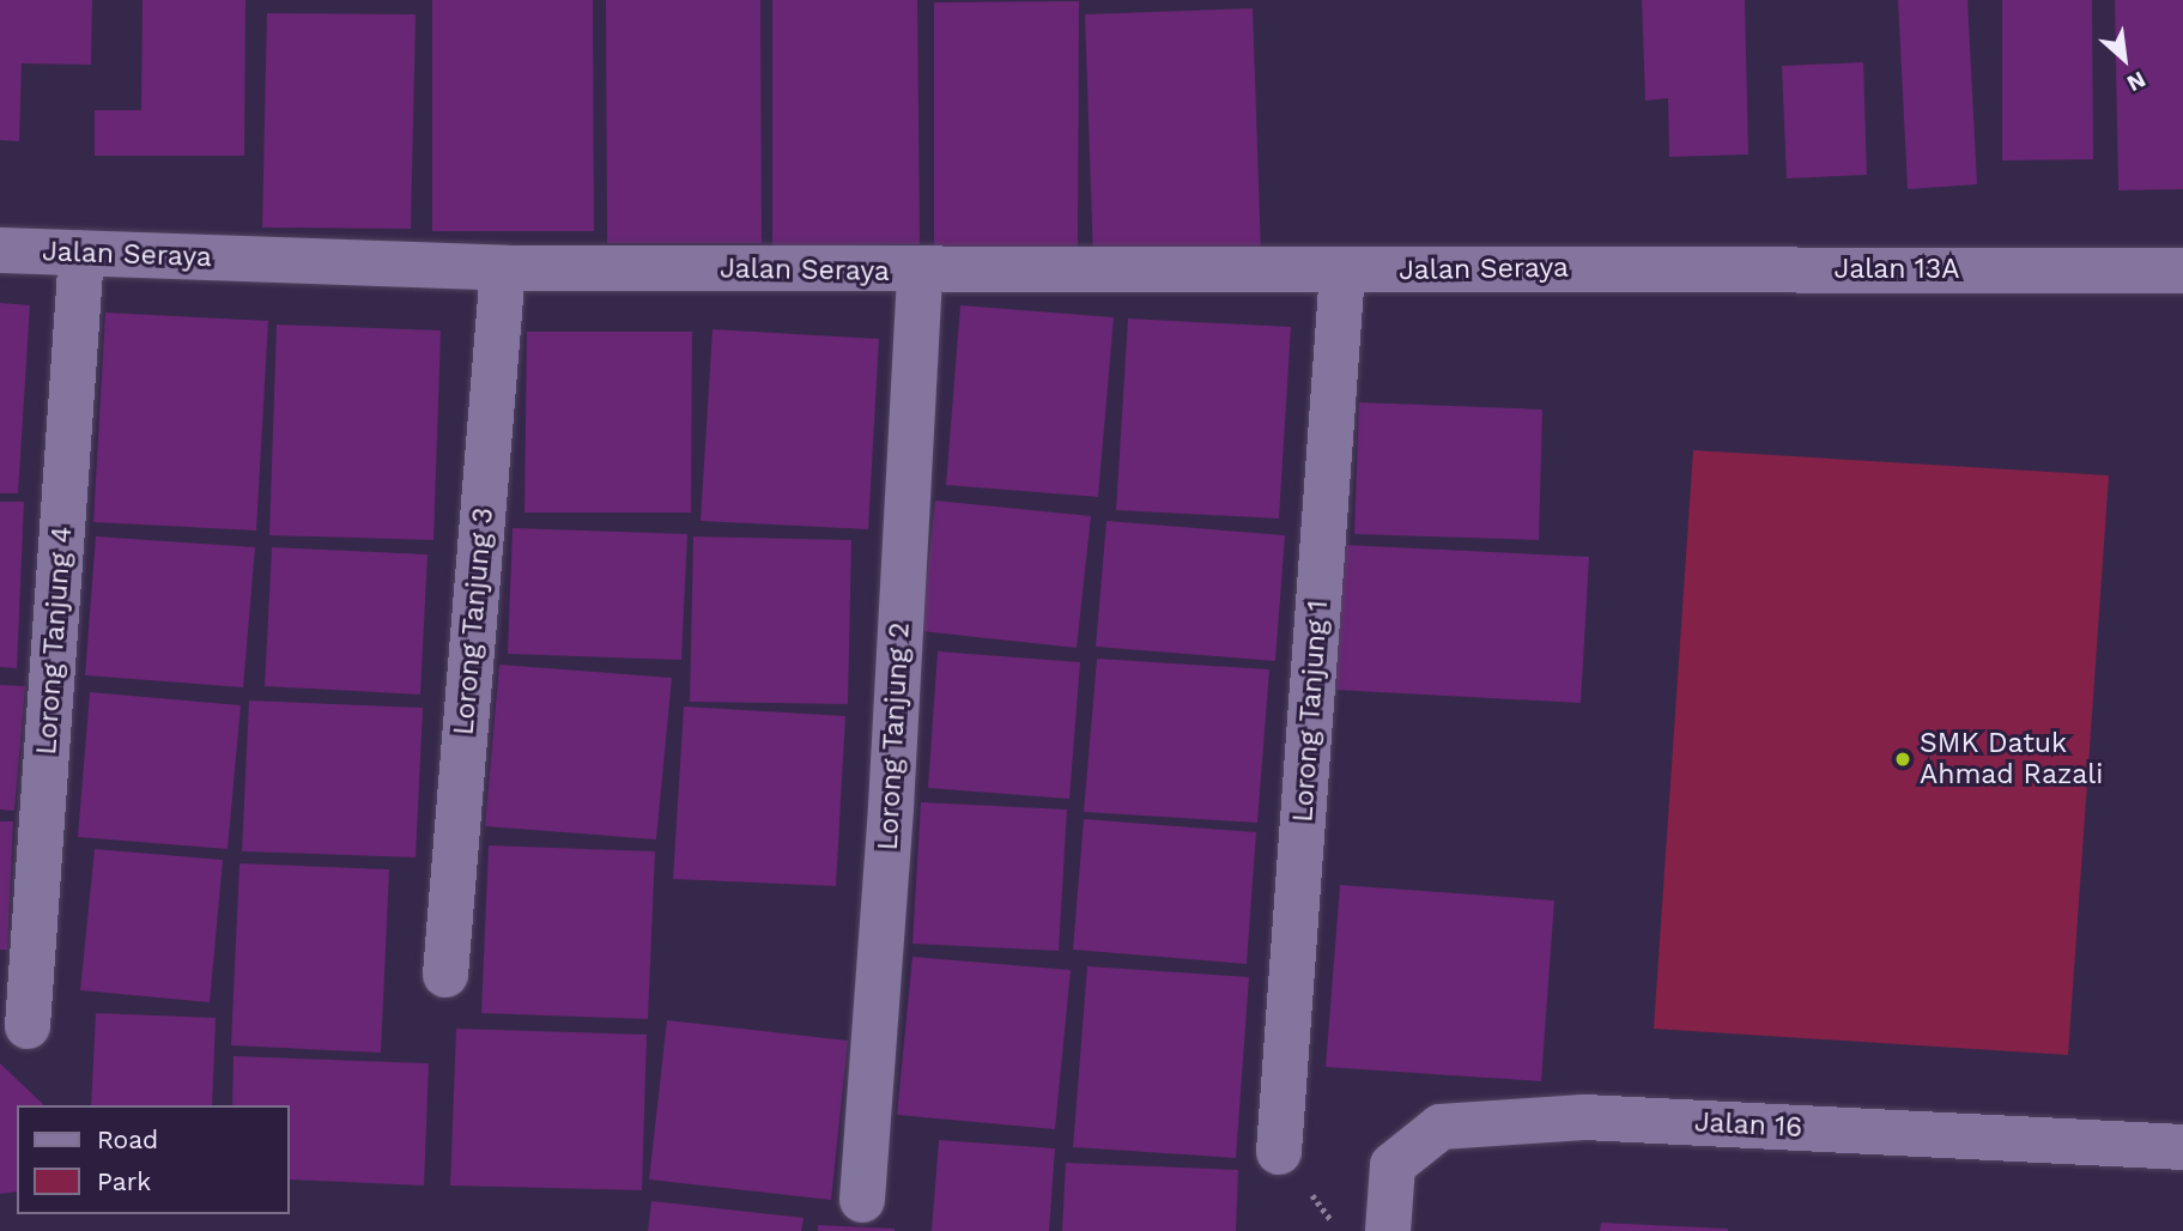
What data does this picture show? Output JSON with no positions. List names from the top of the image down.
{
  "streets": {
    "street": [
      "Jalan Seraya",
      "Jalan 13A",
      "Lorong Tanjung 3",
      "Lorong Tanjung 4",
      "Lorong Tanjung 1",
      "Lorong Tanjung 2",
      "Jalan 16"
    ]
  },
  "crossings": [
    ["Jalan Seraya", "Jalan 13A"],
    ["Jalan Seraya", "Lorong Tanjung 3"],
    ["Jalan Seraya", "Lorong Tanjung 4"],
    ["Jalan Seraya", "Lorong Tanjung 1"],
    ["Jalan Seraya", "Lorong Tanjung 2"]
  ],
  "places": ["SMK Datuk Ahmad Razali"],
  "legend": ["Road", "Park"],
  "north": "bottom right"
}
